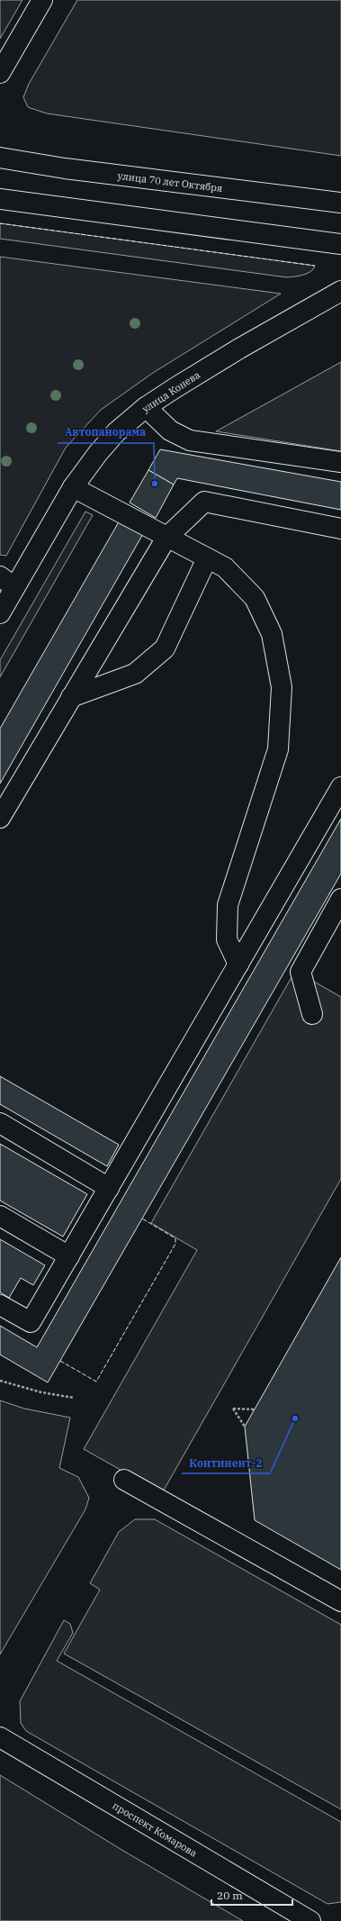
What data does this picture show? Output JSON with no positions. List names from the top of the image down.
{
  "streets": {
    "main road": ["улица 70 лет Октября", "улица Конева", "проспект Комарова"]
  },
  "places": ["Автопанорама", "Континент-2"],
  "scale_bar": "20 m"
}
